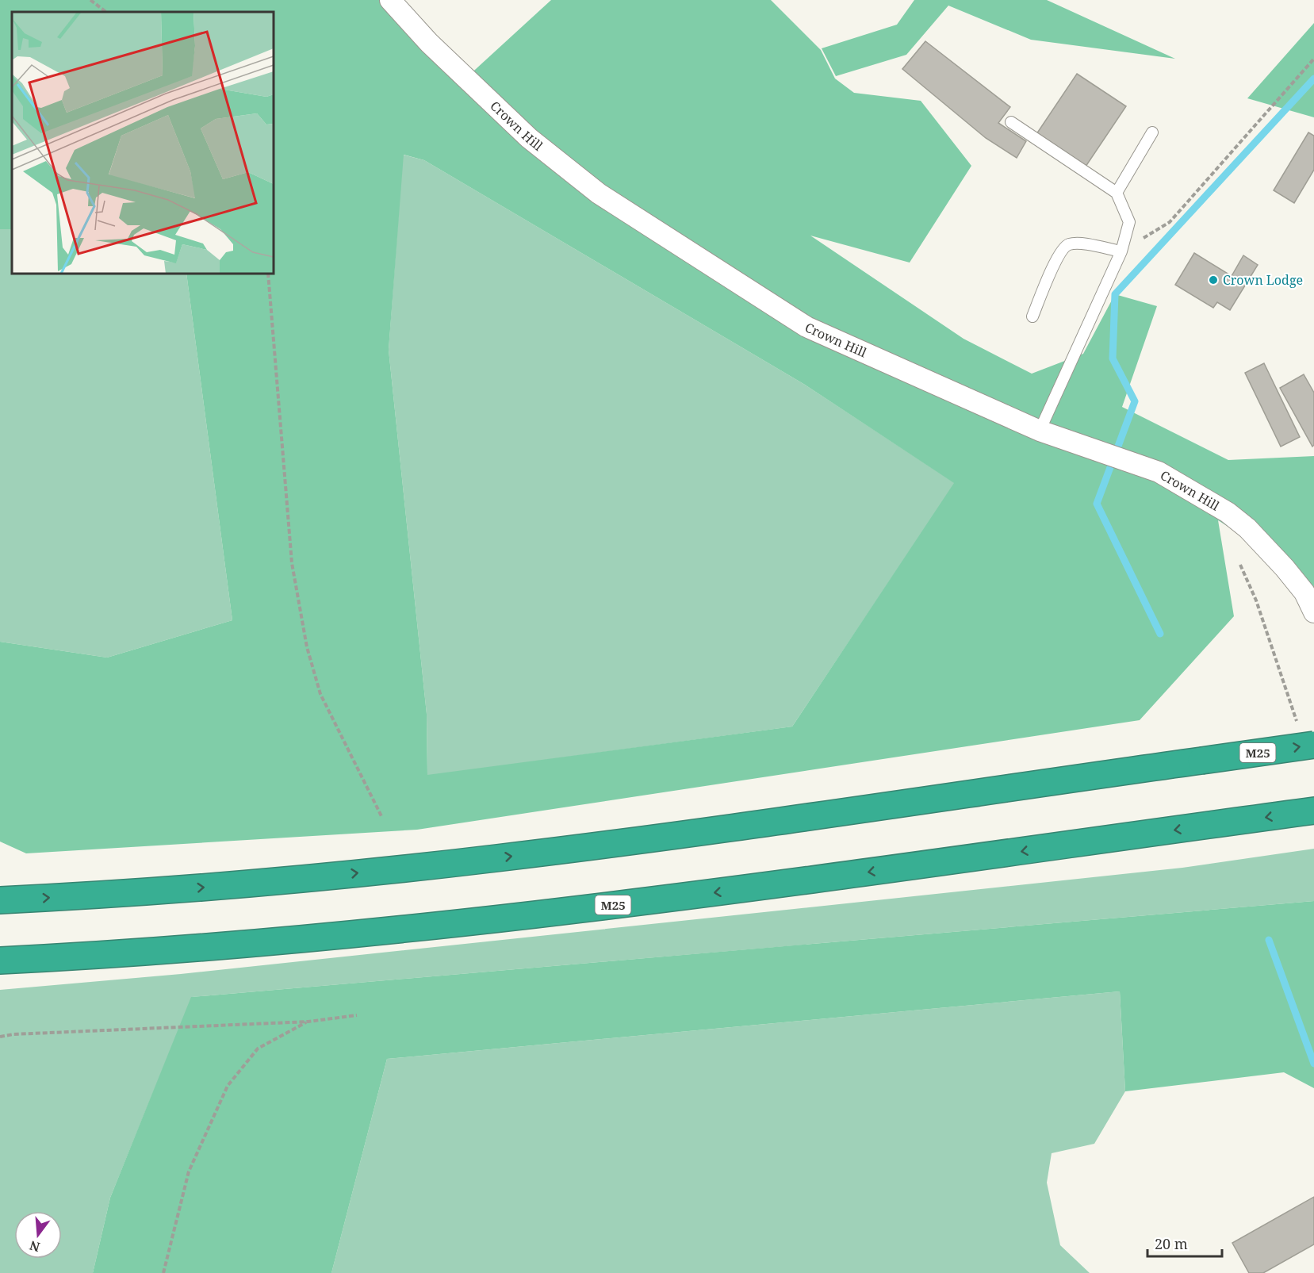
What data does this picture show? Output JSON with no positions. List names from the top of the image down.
{
  "streets": {
    "highway": ["M25"],
    "street": ["Crown Hill"]
  },
  "places": ["Crown Lodge"],
  "scale_bar": "20 m",
  "north": "bottom"
}
